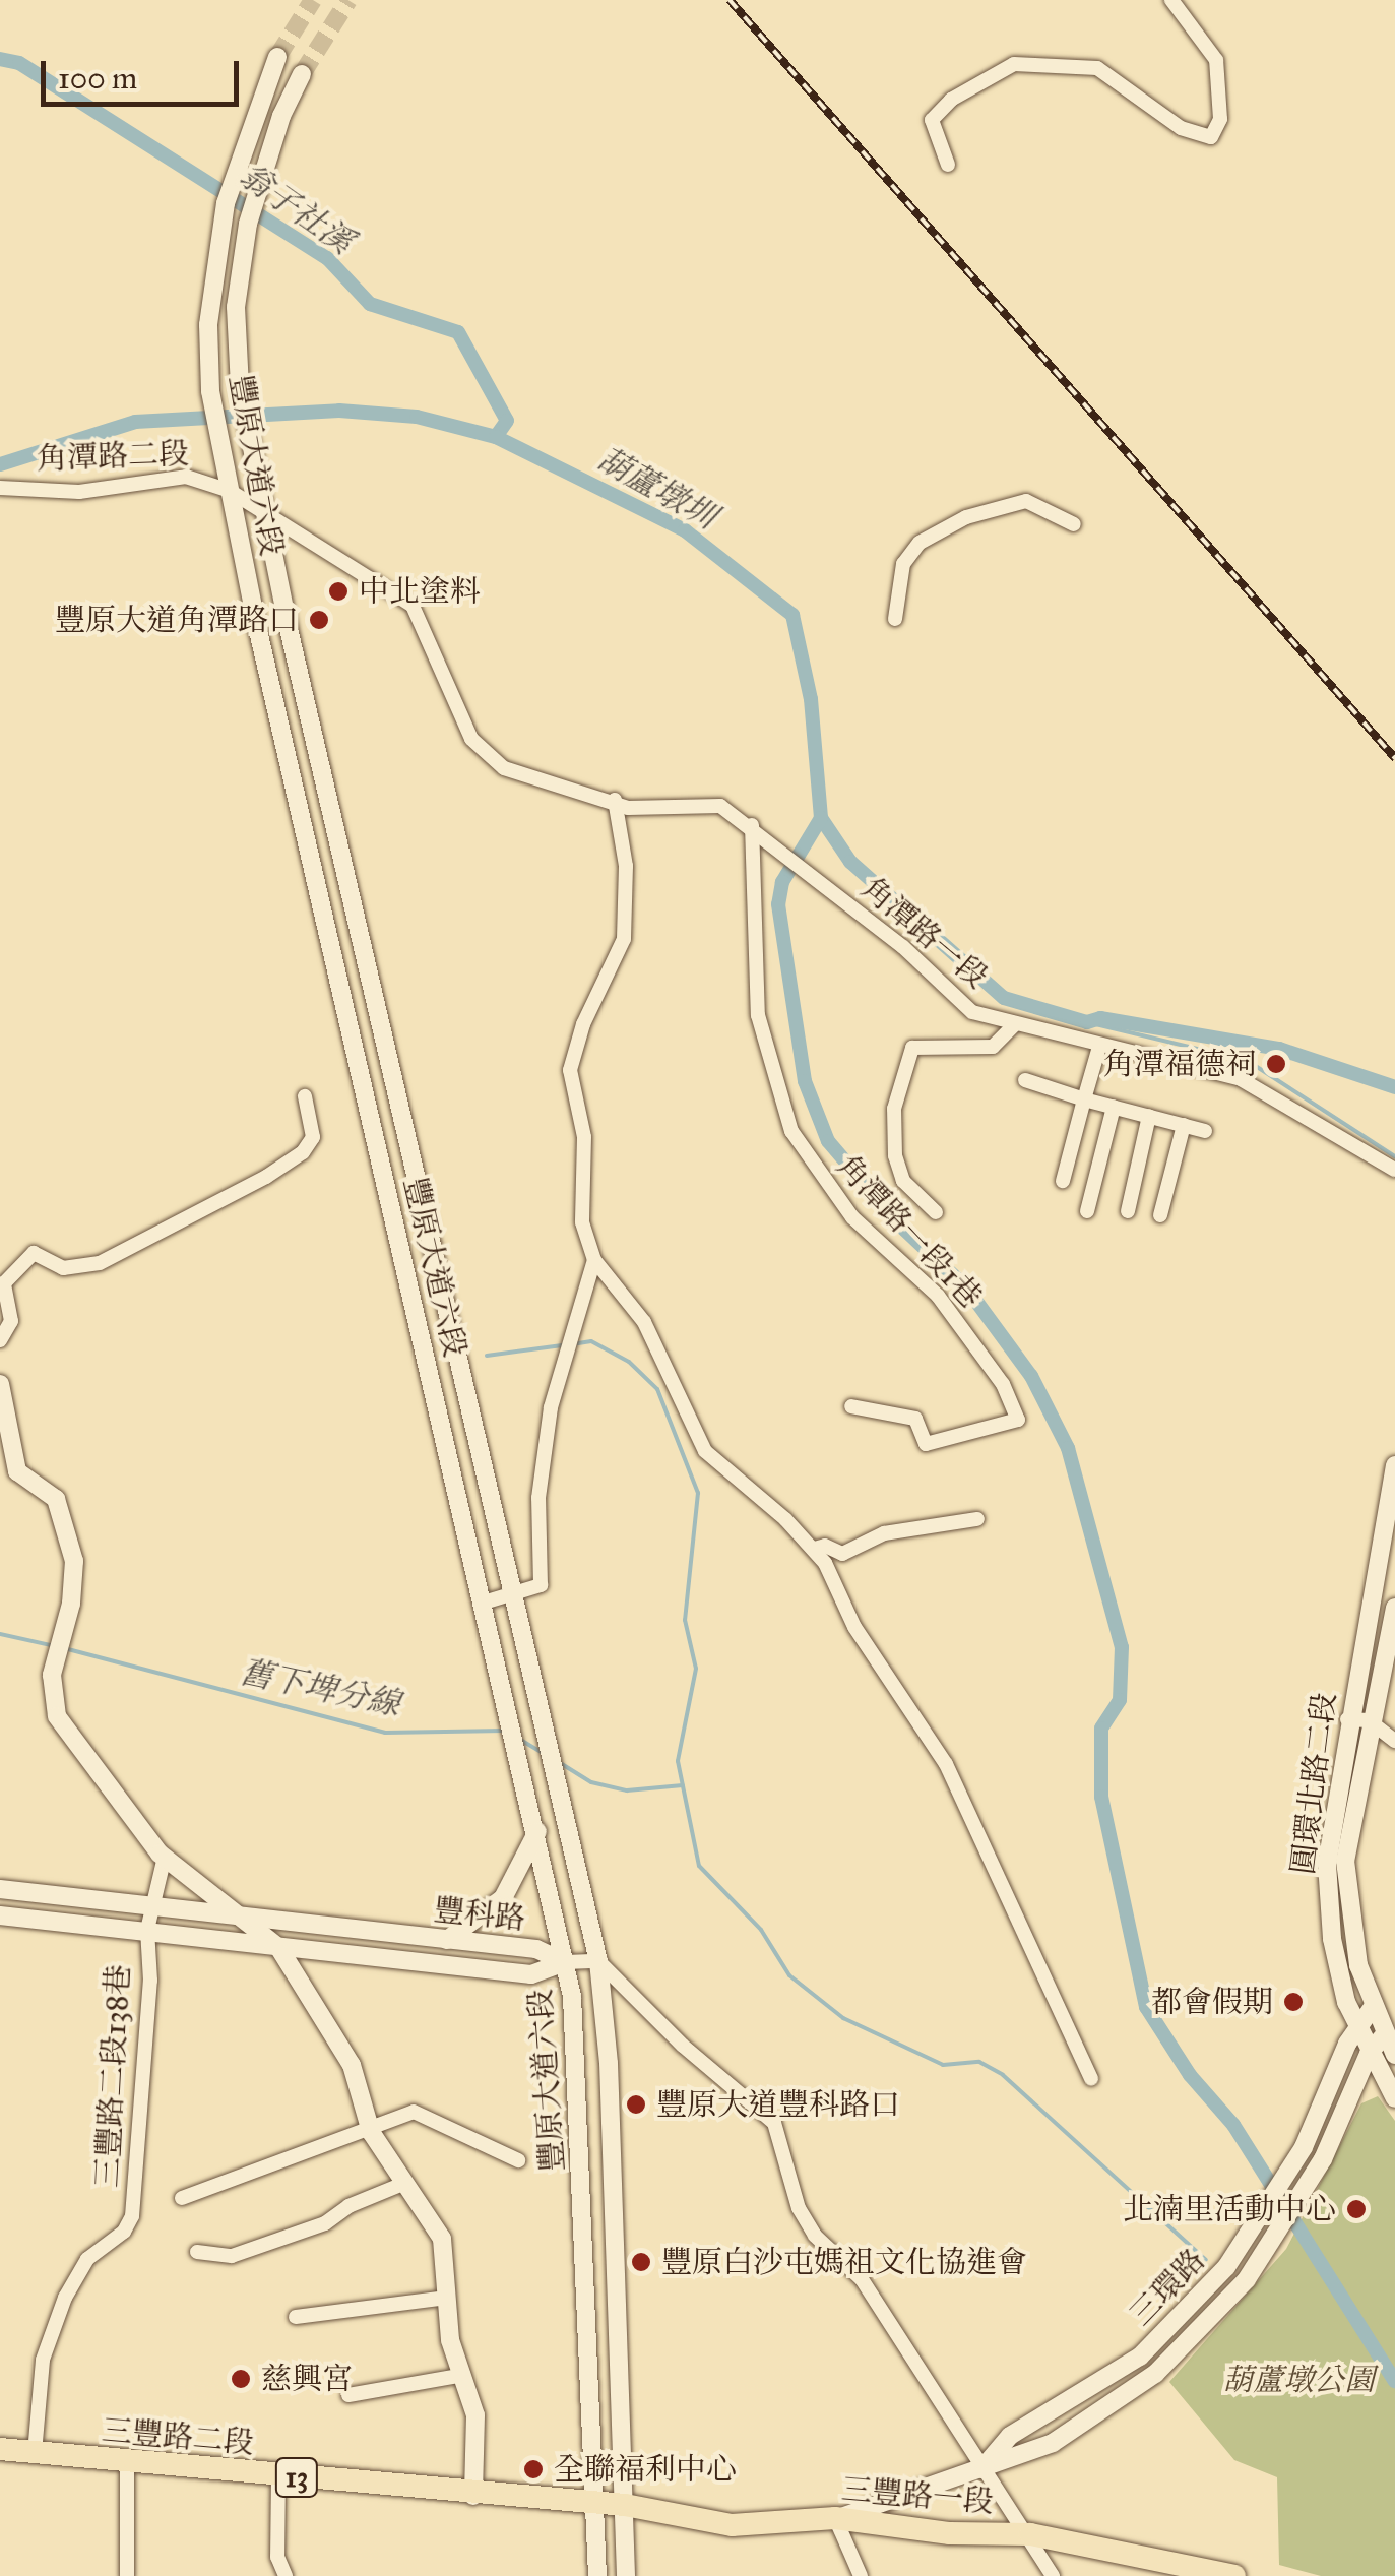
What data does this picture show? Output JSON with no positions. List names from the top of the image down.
{
  "streets": {
    "main road": ["三豐路二段", "13", "三豐路一段"],
    "street": [
      "角潭路二段",
      "豐原大道六段",
      "角潭路一段",
      "角潭路一段1巷",
      "圓環北路二段",
      "豐科路",
      "三豐路二段138巷",
      "三環路"
    ]
  },
  "crossings": [
    ["角潭路二段", "豐原大道六段"],
    ["角潭路二段", "角潭路一段"],
    ["角潭路二段", "角潭路一段1巷"],
    ["豐原大道六段", "豐科路"],
    ["豐原大道六段", "三豐路二段"],
    ["豐原大道六段", "三豐路一段"],
    ["角潭路一段", "角潭路一段1巷"],
    ["圓環北路二段", "三環路"],
    ["豐科路", "三豐路二段138巷"],
    ["三豐路二段138巷", "三豐路二段"],
    ["三環路", "三豐路一段"],
    ["三豐路二段", "三豐路一段"]
  ],
  "water": ["翁子社溪", "葫蘆墩圳", "舊下埤分線"],
  "parks": ["葫蘆墩公園"],
  "places": [
    "中北塗料",
    "豐原大道角潭路口",
    "角潭福德祠",
    "都會假期",
    "豐原大道豐科路口",
    "北湳里活動中心",
    "豐原白沙屯媽祖文化協進會",
    "慈興宮",
    "全聯福利中心"
  ],
  "scale_bar": "100 m"
}
